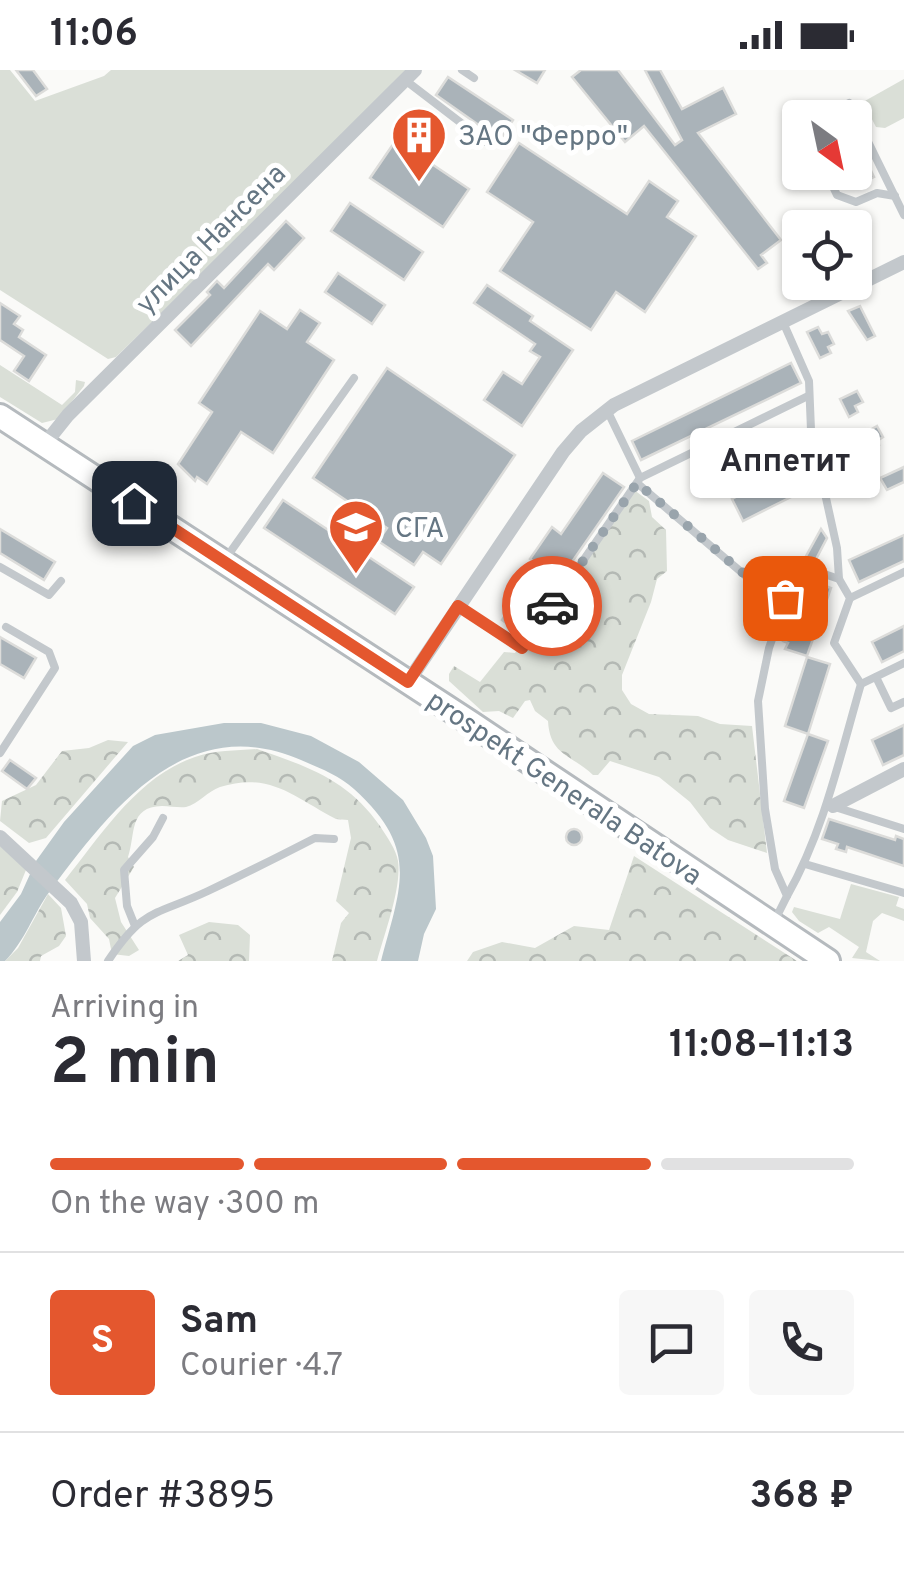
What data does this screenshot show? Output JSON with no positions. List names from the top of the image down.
{
  "streets": {
    "main road": ["prospekt Generala Batova"],
    "street": ["улица Нансена"]
  },
  "crossings": [
    ["улица Нансена", "prospekt Generala Batova"]
  ],
  "places": {
    "building": ["ЗАО \"Ферро\""],
    "school or university": ["СГА"],
    "other": ["Аппетит"]
  },
  "north": "bottom right",
  "page": {
    "status": "11:06",
    "bubble": "Аппетит",
    "heading": ["2 min", "Arriving in", "11:08–11:13"],
    "panel": [
      "Sam",
      "Courier · 4.7",
      "Order #3895",
      "368 ₽"
    ],
    "bar": "On the way · 300 m",
    "round": "S"
  }
}
